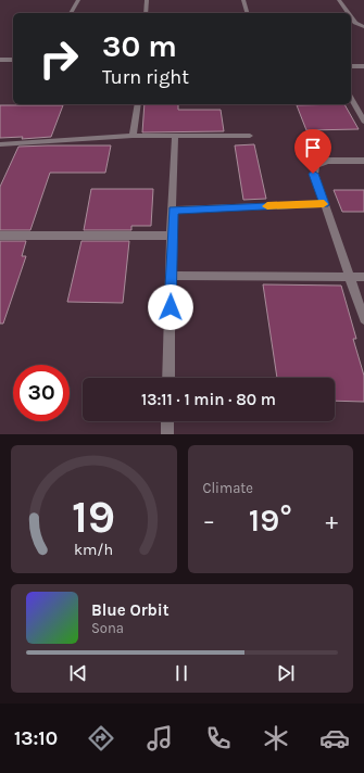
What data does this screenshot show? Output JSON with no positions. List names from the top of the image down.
{
  "page": {
    "turn": ["30 m", "Turn right"],
    "limit": "30",
    "trip": "13:11 · 1 min · 80 m",
    "tile": "Climate",
    "heat": ["−", "19°", "+"],
    "song": ["Blue Orbit", "Sona"],
    "tabs": "13:10",
    "gauge": ["19", "km/h"]
  }
}
